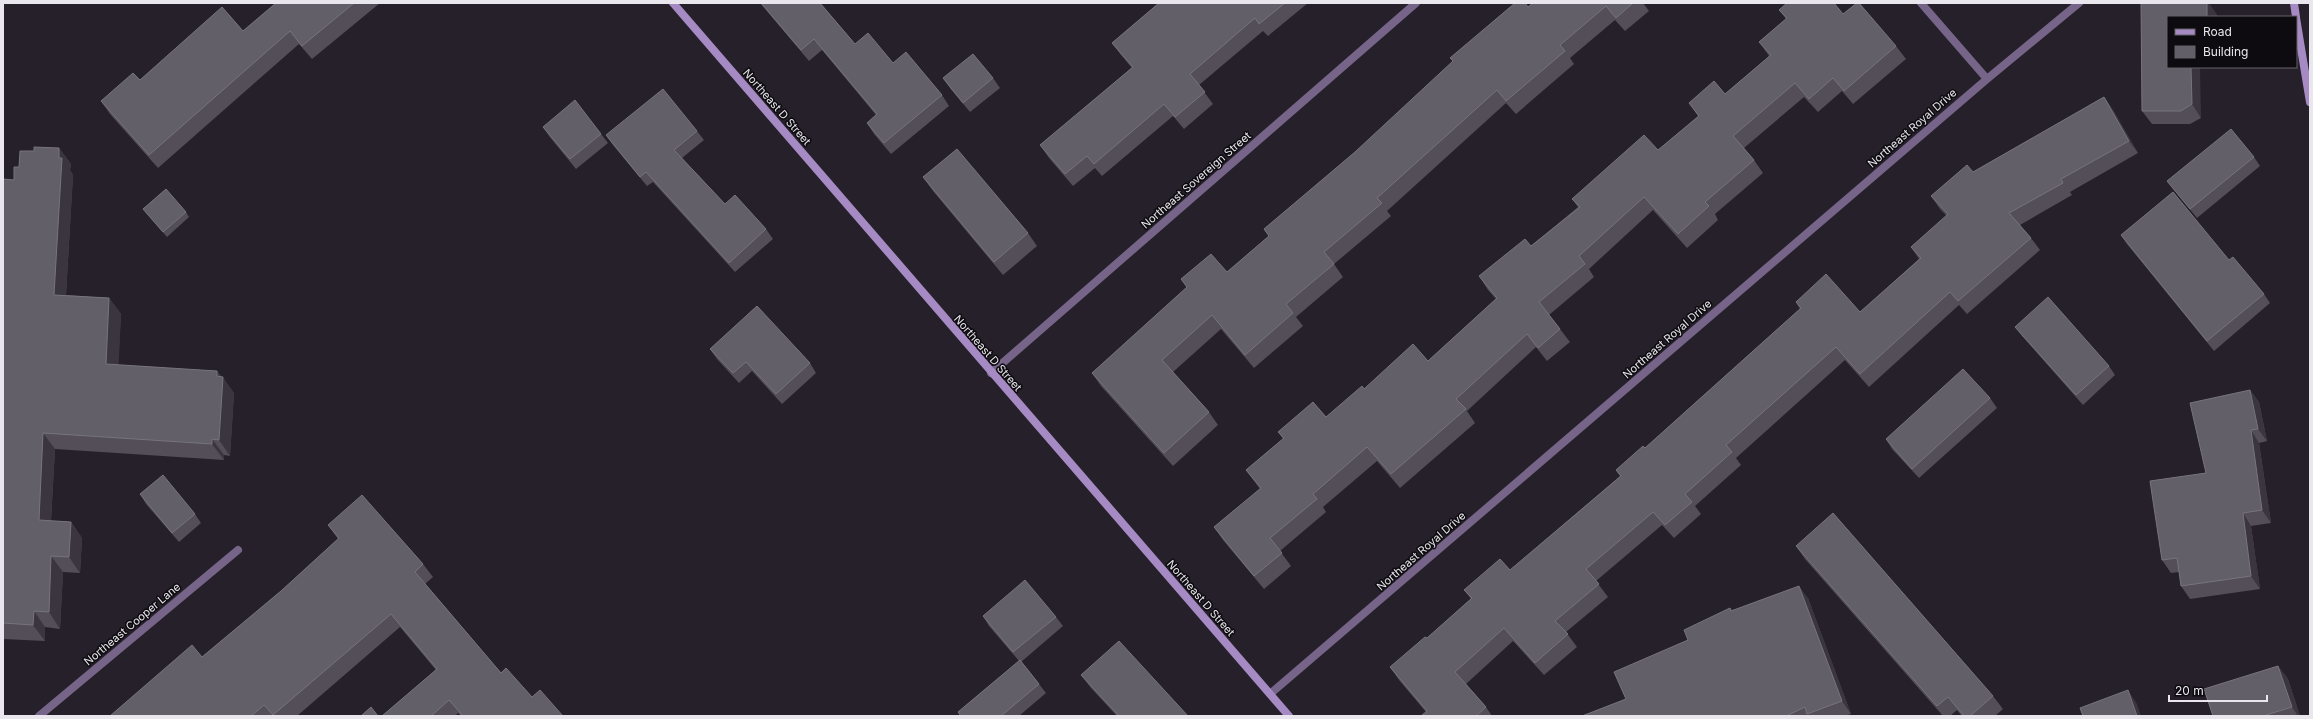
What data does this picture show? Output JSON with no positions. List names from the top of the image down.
{
  "streets": {
    "street": [
      "Northeast D Street",
      "Northeast Royal Drive",
      "Northeast Sovereign Street",
      "Northeast Cooper Lane"
    ]
  },
  "crossings": [
    ["Northeast D Street", "Northeast Royal Drive"],
    ["Northeast D Street", "Northeast Sovereign Street"]
  ],
  "legend": ["Road", "Building"],
  "scale_bar": "20 m"
}
